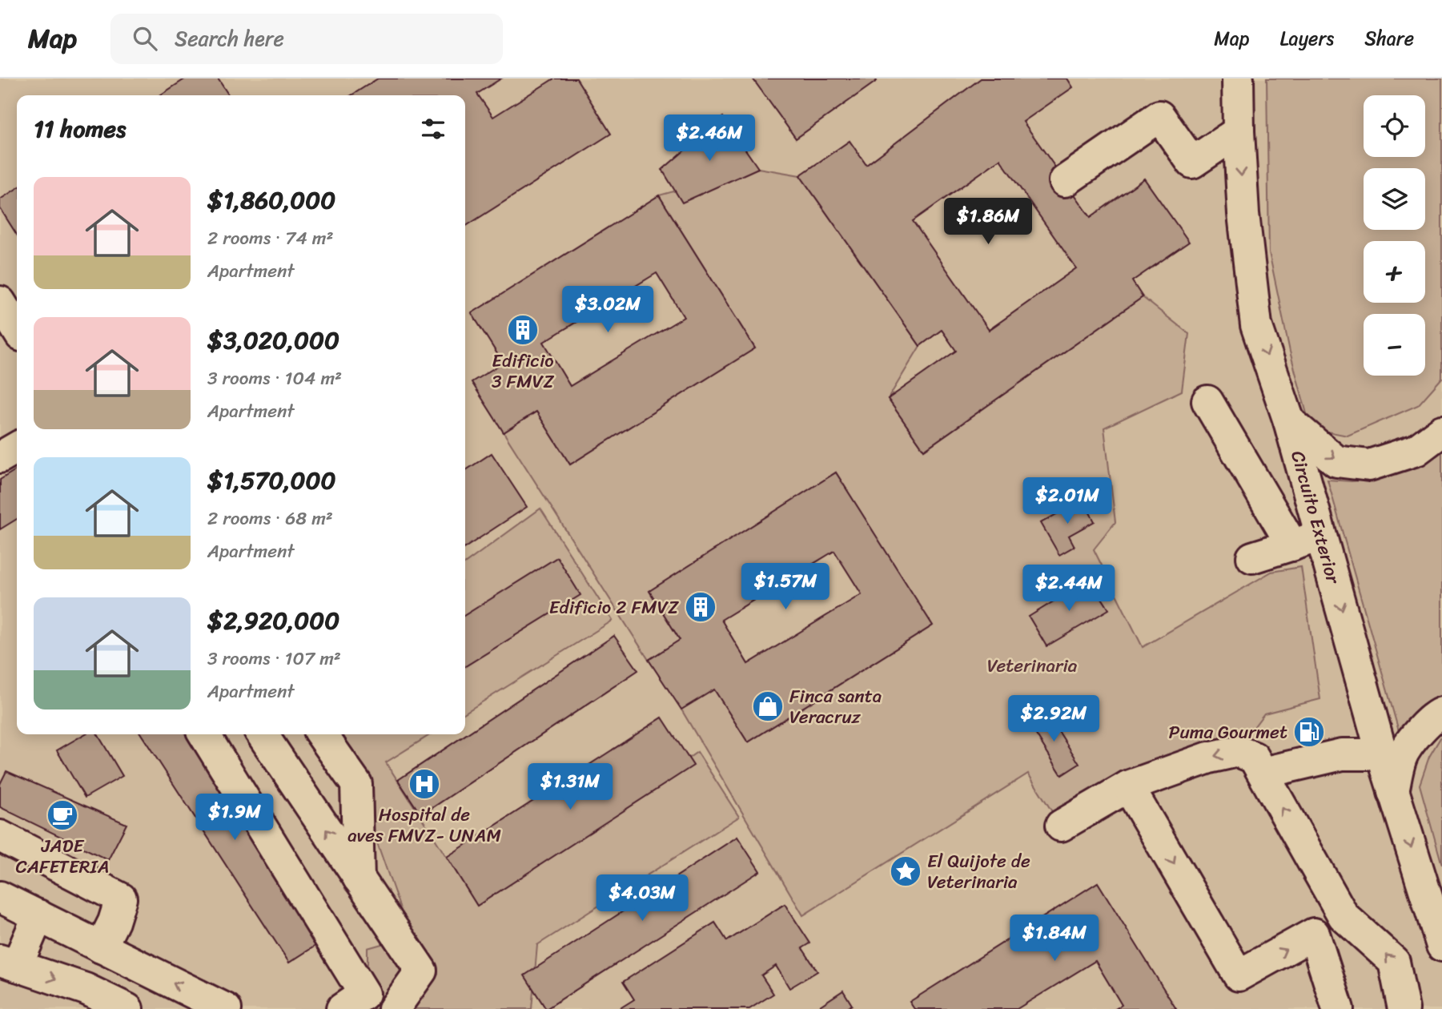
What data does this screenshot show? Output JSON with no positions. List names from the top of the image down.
{
  "streets": {
    "street": ["Circuito Exterior"]
  },
  "parks": ["Veterinaria"],
  "places": {
    "building": ["Edificio 3 FMVZ", "Edificio 2 FMVZ"],
    "shop": ["Finca santa Veracruz"],
    "fuel station": ["Puma Gourmet"],
    "hospital": ["Hospital de aves FMVZ- UNAM"],
    "cafe": ["JADE CAFETERIA"],
    "place": ["El Quijote de Veterinaria"]
  },
  "page": {
    "header": "Map",
    "search": "Search here",
    "nav": ["Map", "Layers", "Share"],
    "map_buttons": ["+", "−"],
    "heading": "11 homes",
    "price": [
      "$2.46M",
      "$1.86M",
      "$3.02M",
      "$2.01M",
      "$1.57M",
      "$2.44M",
      "$2.92M",
      "$1.31M",
      "$1.9M",
      "$4.03M",
      "$1.84M"
    ],
    "list": [
      {
        "name": "$1,860,000",
        "note": "2 rooms · 74 m² · Apartment"
      },
      {
        "name": "$3,020,000",
        "note": "3 rooms · 104 m² · Apartment"
      },
      {
        "name": "$1,570,000",
        "note": "2 rooms · 68 m² · Apartment"
      },
      {
        "name": "$2,920,000",
        "note": "3 rooms · 107 m² · Apartment"
      }
    ]
  }
}
